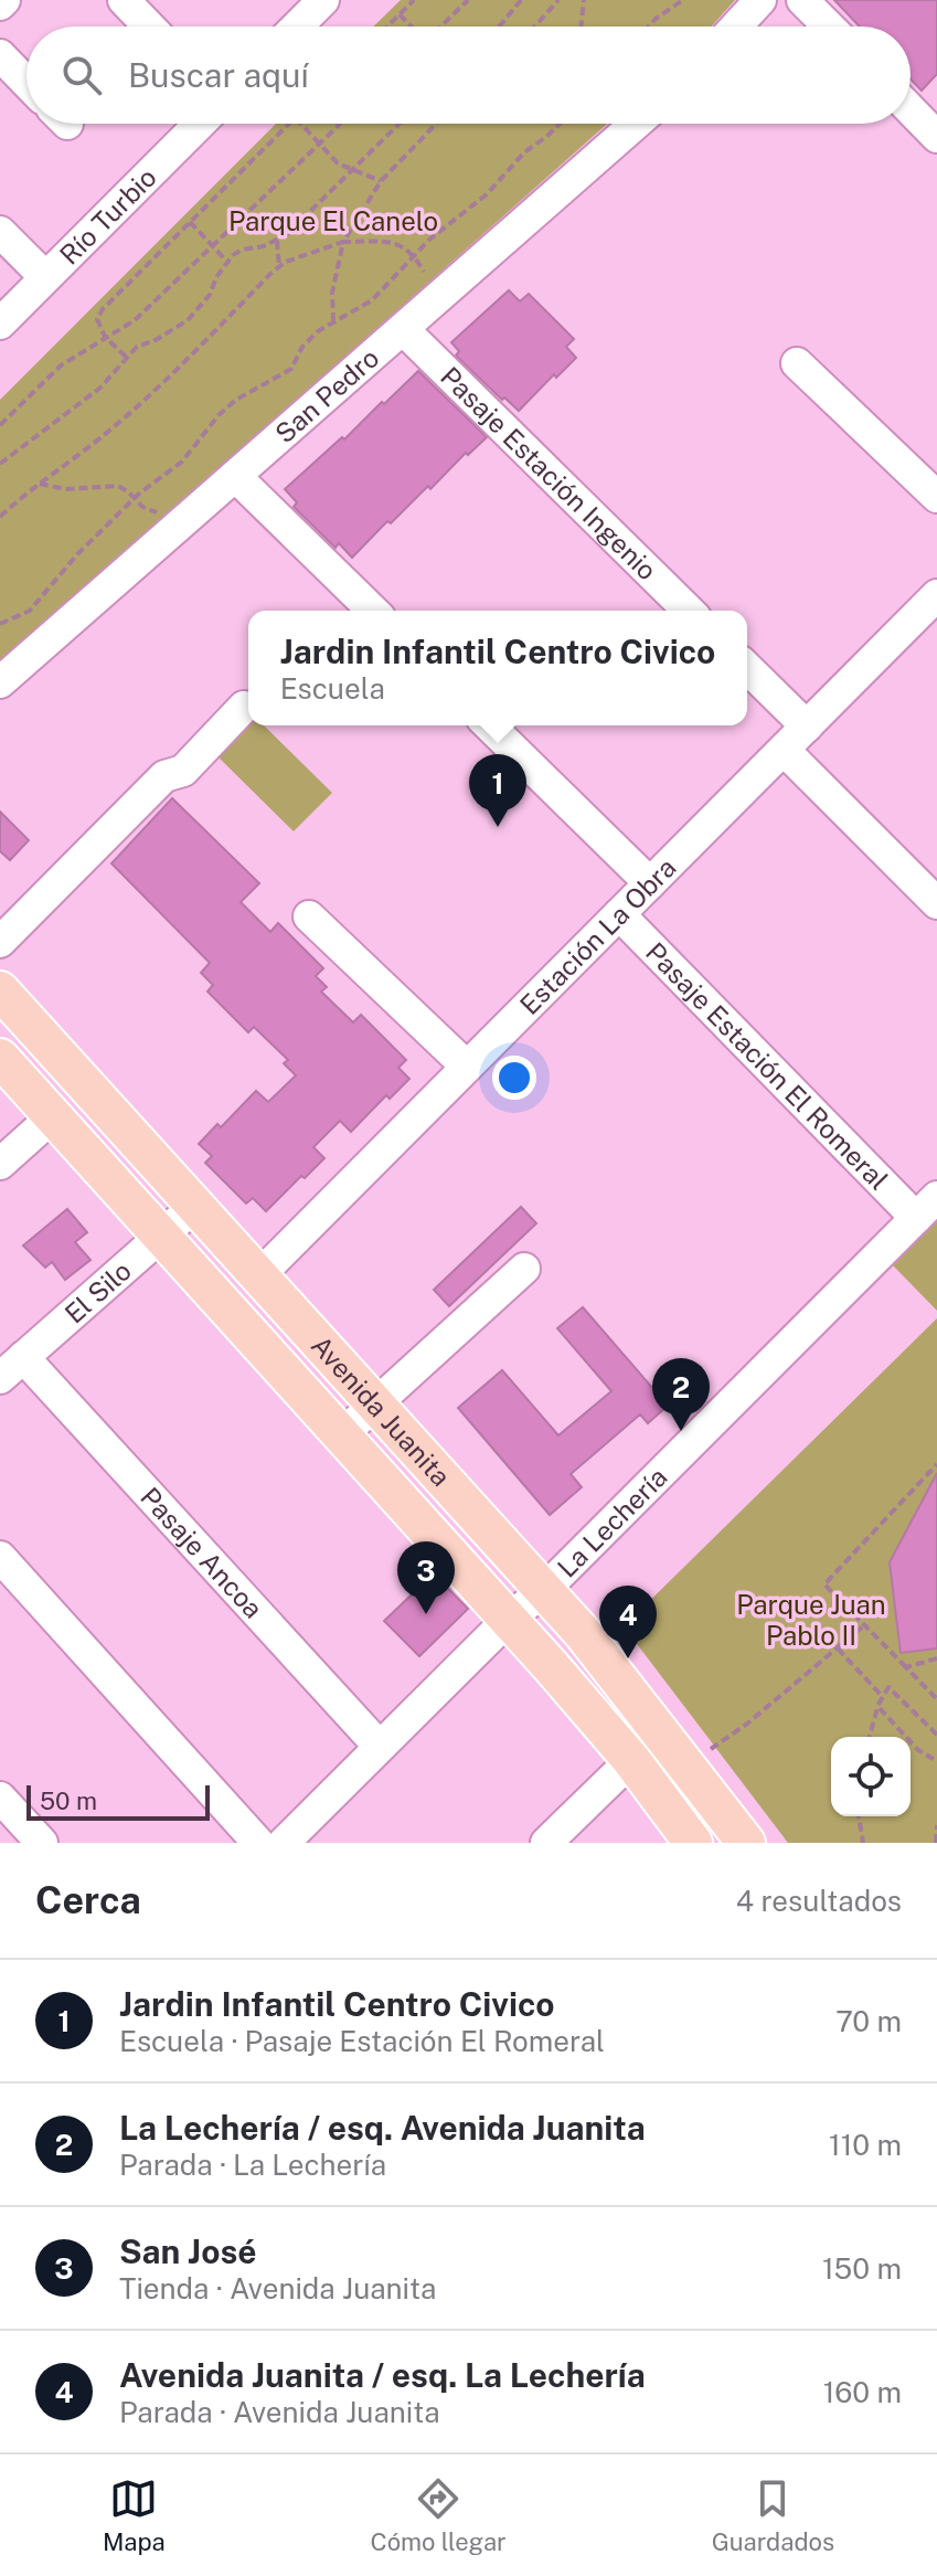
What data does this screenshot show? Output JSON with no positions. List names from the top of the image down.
{
  "streets": {
    "main road": ["Avenida Juanita"],
    "street": [
      "Río Turbio",
      "San Pedro",
      "Pasaje Estación Ingenio",
      "Estación La Obra",
      "Pasaje Estación El Romeral",
      "El Silo",
      "La Lechería",
      "Pasaje Ancoa"
    ]
  },
  "crossings": [
    ["San Pedro", "Pasaje Estación Ingenio"],
    ["Estación La Obra", "Pasaje Estación El Romeral"],
    ["Estación La Obra", "Avenida Juanita"],
    ["Pasaje Estación El Romeral", "La Lechería"],
    ["El Silo", "Avenida Juanita"],
    ["El Silo", "Pasaje Ancoa"],
    ["Avenida Juanita", "La Lechería"],
    ["La Lechería", "Pasaje Ancoa"]
  ],
  "parks": ["Parque El Canelo", "Parque Juan Pablo II"],
  "scale_bar": "50 m",
  "page": {
    "search": "Buscar aquí",
    "popup": ["Jardin Infantil Centro Civico", "Escuela"],
    "pins": [
      "1",
      "2",
      "3",
      "4"
    ],
    "scale": "50 m",
    "heading": ["Cerca", "4 resultados"],
    "list": [
      {
        "mark": "1",
        "name": "Jardin Infantil Centro Civico",
        "note": "Escuela · Pasaje Estación El Romeral",
        "value": "70 m"
      },
      {
        "mark": "2",
        "name": "La Lechería / esq. Avenida Juanita",
        "note": "Parada · La Lechería",
        "value": "110 m"
      },
      {
        "mark": "3",
        "name": "San José",
        "note": "Tienda · Avenida Juanita",
        "value": "150 m"
      },
      {
        "mark": "4",
        "name": "Avenida Juanita / esq. La Lechería",
        "note": "Parada · Avenida Juanita",
        "value": "160 m"
      }
    ],
    "nav": ["Mapa", "Cómo llegar", "Guardados"]
  }
}
